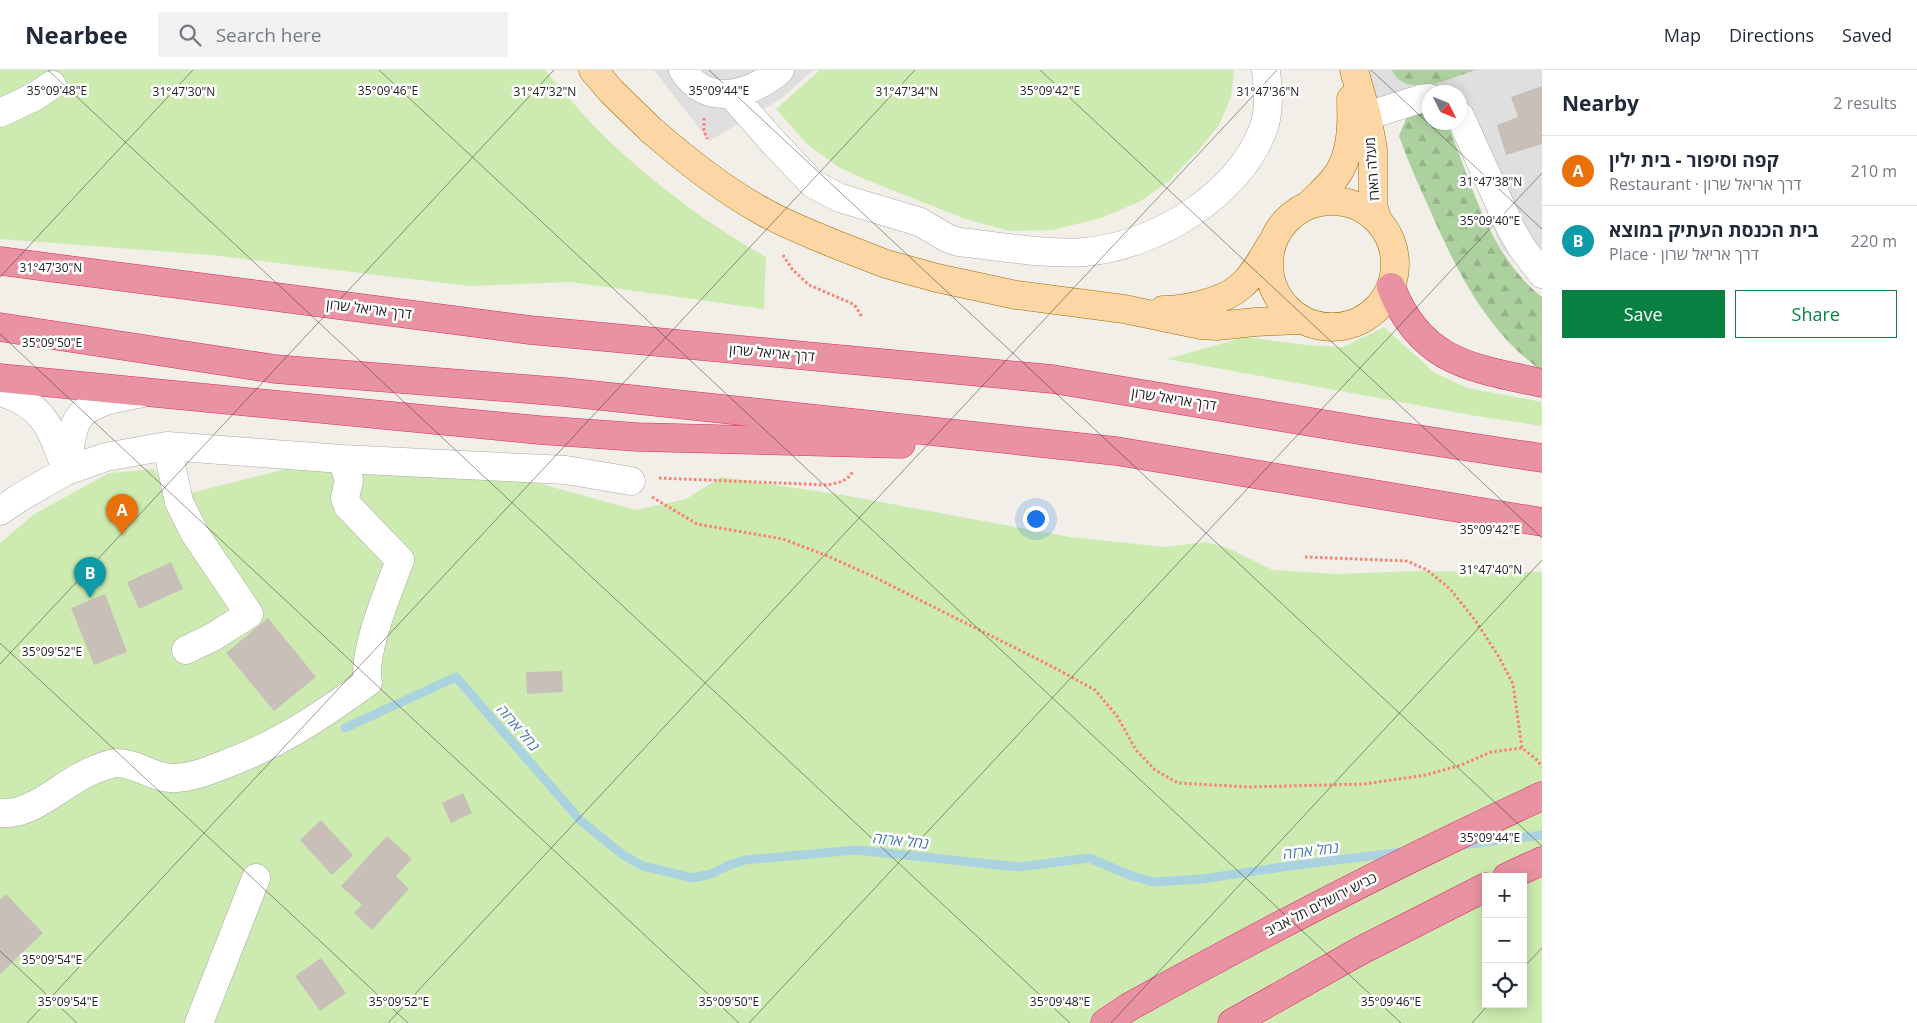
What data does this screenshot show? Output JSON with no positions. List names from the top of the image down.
{
  "streets": {
    "highway": ["דרך אריאל שרון", "כביש ירושלים תל אביב"],
    "main road": ["מעלה הארז"]
  },
  "water": ["נחל ארזה"],
  "north": "bottom right",
  "page": {
    "header": "Nearbee",
    "search": "Search here",
    "nav": ["Map", "Directions", "Saved"],
    "heading": ["Nearby", "2 results"],
    "list": [
      {
        "mark": "A",
        "name": "קפה וסיפור - בית ילין",
        "note": "Restaurant · דרך אריאל שרון",
        "value": "210 m"
      },
      {
        "mark": "B",
        "name": "בית הכנסת העתיק במוצא",
        "note": "Place · דרך אריאל שרון",
        "value": "220 m"
      }
    ],
    "buttons": ["Save", "Share"],
    "pins": ["A", "B"],
    "map_buttons": ["+", "−"]
  },
  "coordinates": [
    "35°09'48\"E",
    "35°09'46\"E",
    "35°09'44\"E",
    "35°09'42\"E",
    "31°47'30\"N",
    "31°47'32\"N",
    "31°47'34\"N",
    "31°47'36\"N",
    "31°47'38\"N",
    "35°09'40\"E",
    "35°09'50\"E",
    "31°47'40\"N",
    "35°09'52\"E",
    "35°09'54\"E"
  ]
}
